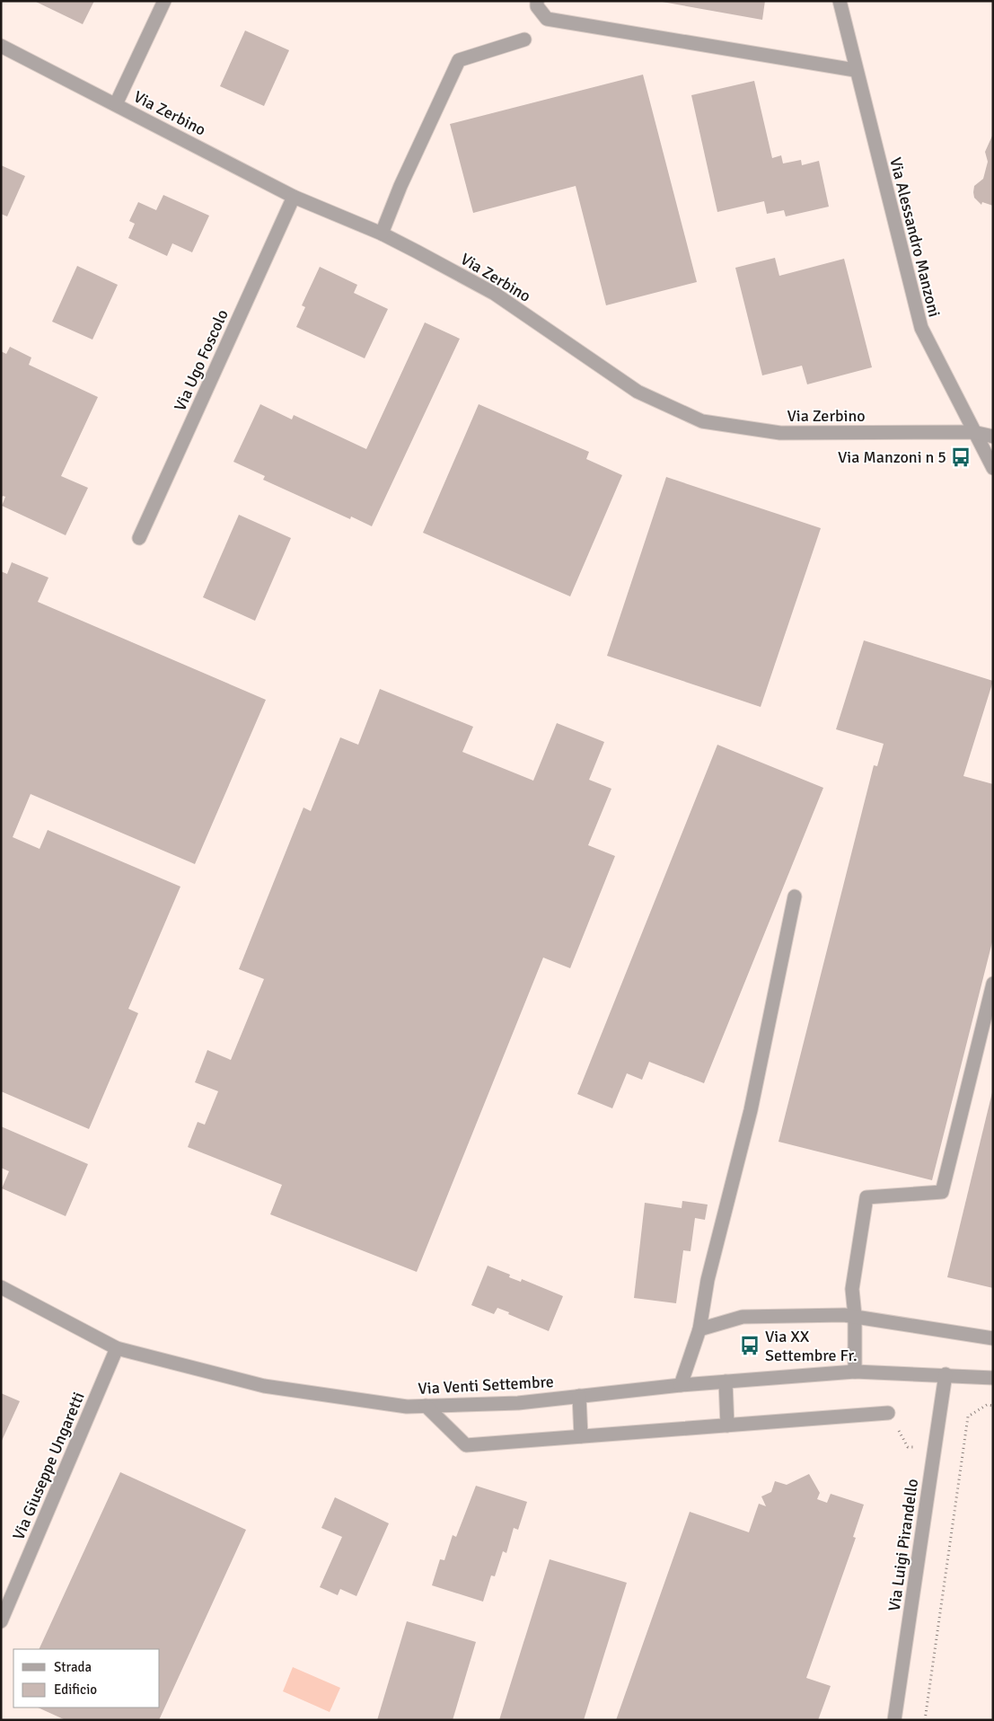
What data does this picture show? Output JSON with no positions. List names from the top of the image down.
{
  "streets": {
    "street": [
      "Via Zerbino",
      "Via Alessandro Manzoni",
      "Via Ugo Foscolo",
      "Via Venti Settembre",
      "Via Giuseppe Ungaretti",
      "Via Luigi Pirandello"
    ]
  },
  "crossings": [
    ["Via Zerbino", "Via Alessandro Manzoni"],
    ["Via Zerbino", "Via Ugo Foscolo"],
    ["Via Venti Settembre", "Via Giuseppe Ungaretti"],
    ["Via Venti Settembre", "Via Luigi Pirandello"]
  ],
  "places": {
    "bus stop": ["Via Manzoni n 5", "Via XX Settembre Fr."]
  },
  "legend": ["Strada", "Edificio"]
}
